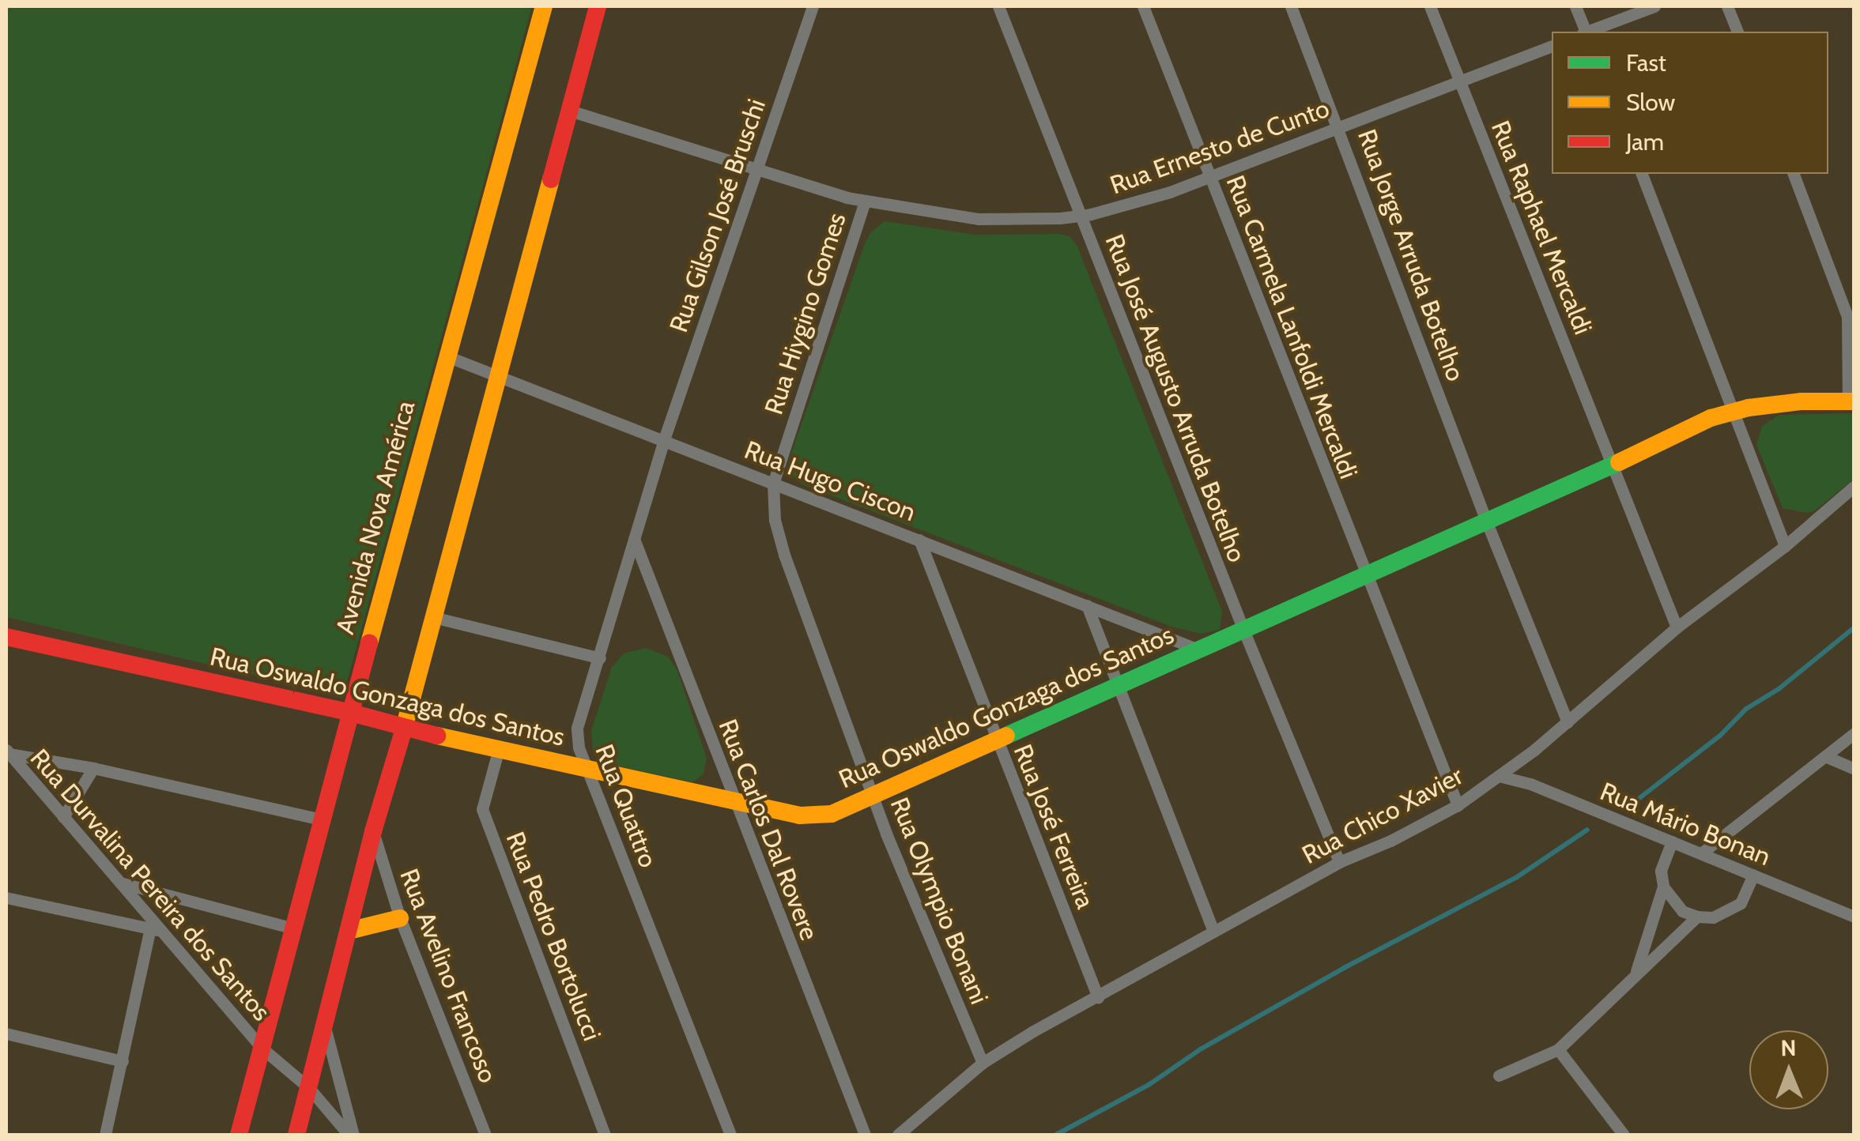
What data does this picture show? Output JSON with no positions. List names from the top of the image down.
{
  "streets": {
    "street": [
      "Rua Ernesto de Cunto",
      "Rua Gilson José Bruschi",
      "Rua Raphael Mercaldi",
      "Rua Jorge Arruda Botelho",
      "Rua Hiygino Gomes",
      "Rua Carmela Lanfoldi Mercaldi",
      "Rua José Augusto Arruda Botelho",
      "Rua Hugo Ciscon",
      "Avenida Nova América",
      "Rua Oswaldo Gonzaga dos Santos",
      "Rua Quattro",
      "Rua Chico Xavier",
      "Rua Mário Bonan",
      "Rua José Ferreira",
      "Rua Carlos Dal Rovere",
      "Rua Durvalina Pereira dos Santos",
      "Rua Olympio Bonani",
      "Rua Pedro Bortolucci",
      "Rua Avelino Francoso"
    ]
  },
  "crossings": [
    ["Rua Ernesto de Cunto", "Rua Gilson José Bruschi"],
    ["Rua Ernesto de Cunto", "Rua Raphael Mercaldi"],
    ["Rua Ernesto de Cunto", "Rua Jorge Arruda Botelho"],
    ["Rua Ernesto de Cunto", "Rua Hiygino Gomes"],
    ["Rua Ernesto de Cunto", "Rua Carmela Lanfoldi Mercaldi"],
    ["Rua Ernesto de Cunto", "Rua José Augusto Arruda Botelho"],
    ["Rua Gilson José Bruschi", "Rua Hugo Ciscon"],
    ["Rua Gilson José Bruschi", "Rua Quattro"],
    ["Rua Raphael Mercaldi", "Rua Oswaldo Gonzaga dos Santos"],
    ["Rua Raphael Mercaldi", "Rua Chico Xavier"],
    ["Rua Jorge Arruda Botelho", "Rua Oswaldo Gonzaga dos Santos"],
    ["Rua Jorge Arruda Botelho", "Rua Chico Xavier"],
    ["Rua Hiygino Gomes", "Rua Hugo Ciscon"],
    ["Rua Hiygino Gomes", "Rua Olympio Bonani"],
    ["Rua Carmela Lanfoldi Mercaldi", "Rua Oswaldo Gonzaga dos Santos"],
    ["Rua Carmela Lanfoldi Mercaldi", "Rua Chico Xavier"],
    ["Rua José Augusto Arruda Botelho", "Rua Oswaldo Gonzaga dos Santos"],
    ["Rua José Augusto Arruda Botelho", "Rua Chico Xavier"],
    ["Rua Hugo Ciscon", "Avenida Nova América"],
    ["Rua Hugo Ciscon", "Rua Oswaldo Gonzaga dos Santos"],
    ["Rua Hugo Ciscon", "Rua Quattro"],
    ["Rua Hugo Ciscon", "Rua José Ferreira"],
    ["Rua Hugo Ciscon", "Rua Olympio Bonani"],
    ["Avenida Nova América", "Rua Oswaldo Gonzaga dos Santos"],
    ["Avenida Nova América", "Rua Durvalina Pereira dos Santos"],
    ["Rua Oswaldo Gonzaga dos Santos", "Rua Quattro"],
    ["Rua Oswaldo Gonzaga dos Santos", "Rua José Ferreira"],
    ["Rua Oswaldo Gonzaga dos Santos", "Rua Carlos Dal Rovere"],
    ["Rua Oswaldo Gonzaga dos Santos", "Rua Olympio Bonani"],
    ["Rua Oswaldo Gonzaga dos Santos", "Rua Pedro Bortolucci"],
    ["Rua Quattro", "Rua Carlos Dal Rovere"],
    ["Rua Chico Xavier", "Rua Mário Bonan"],
    ["Rua Chico Xavier", "Rua José Ferreira"],
    ["Rua Chico Xavier", "Rua Olympio Bonani"]
  ],
  "legend": ["Fast", "Slow", "Jam"],
  "north": "top"
}
